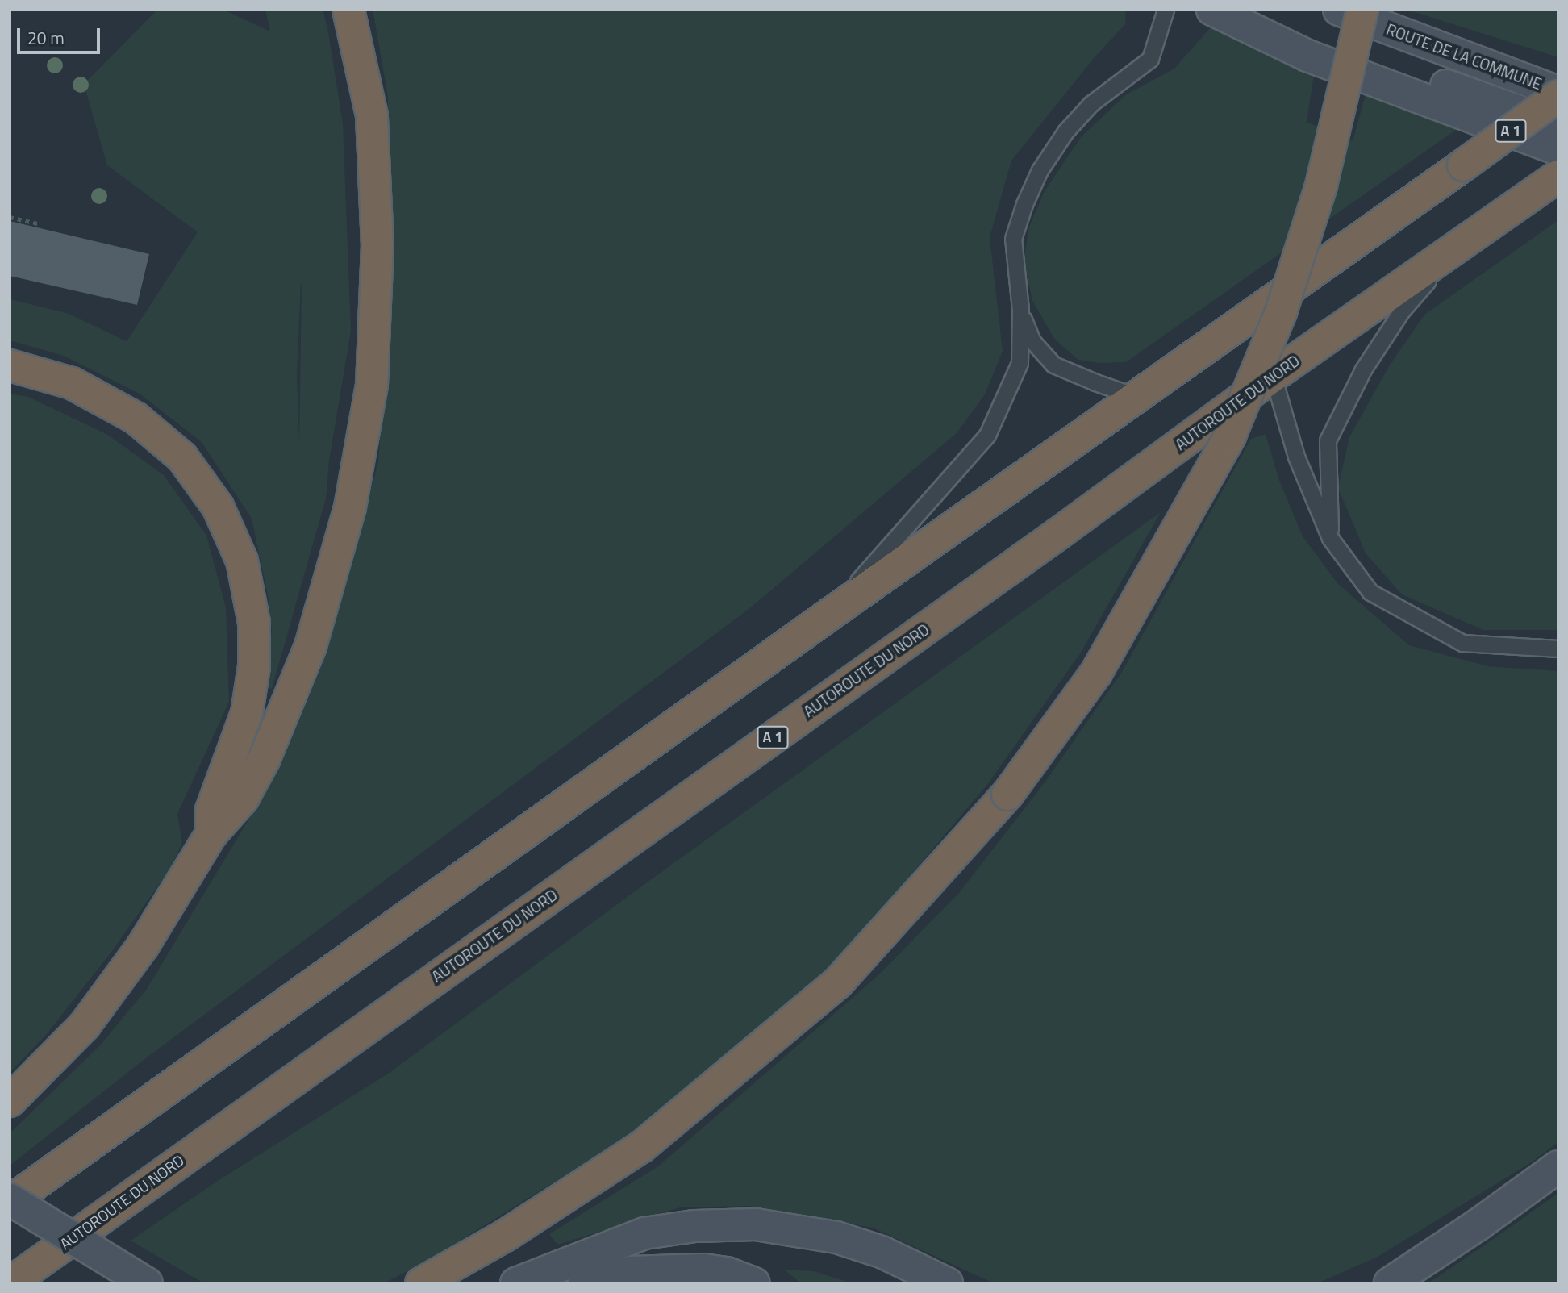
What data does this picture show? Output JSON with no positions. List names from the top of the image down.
{
  "streets": {
    "highway": ["A 1", "AUTOROUTE DU NORD"],
    "main road": ["ROUTE DE LA COMMUNE"]
  },
  "scale_bar": "20 m"
}
